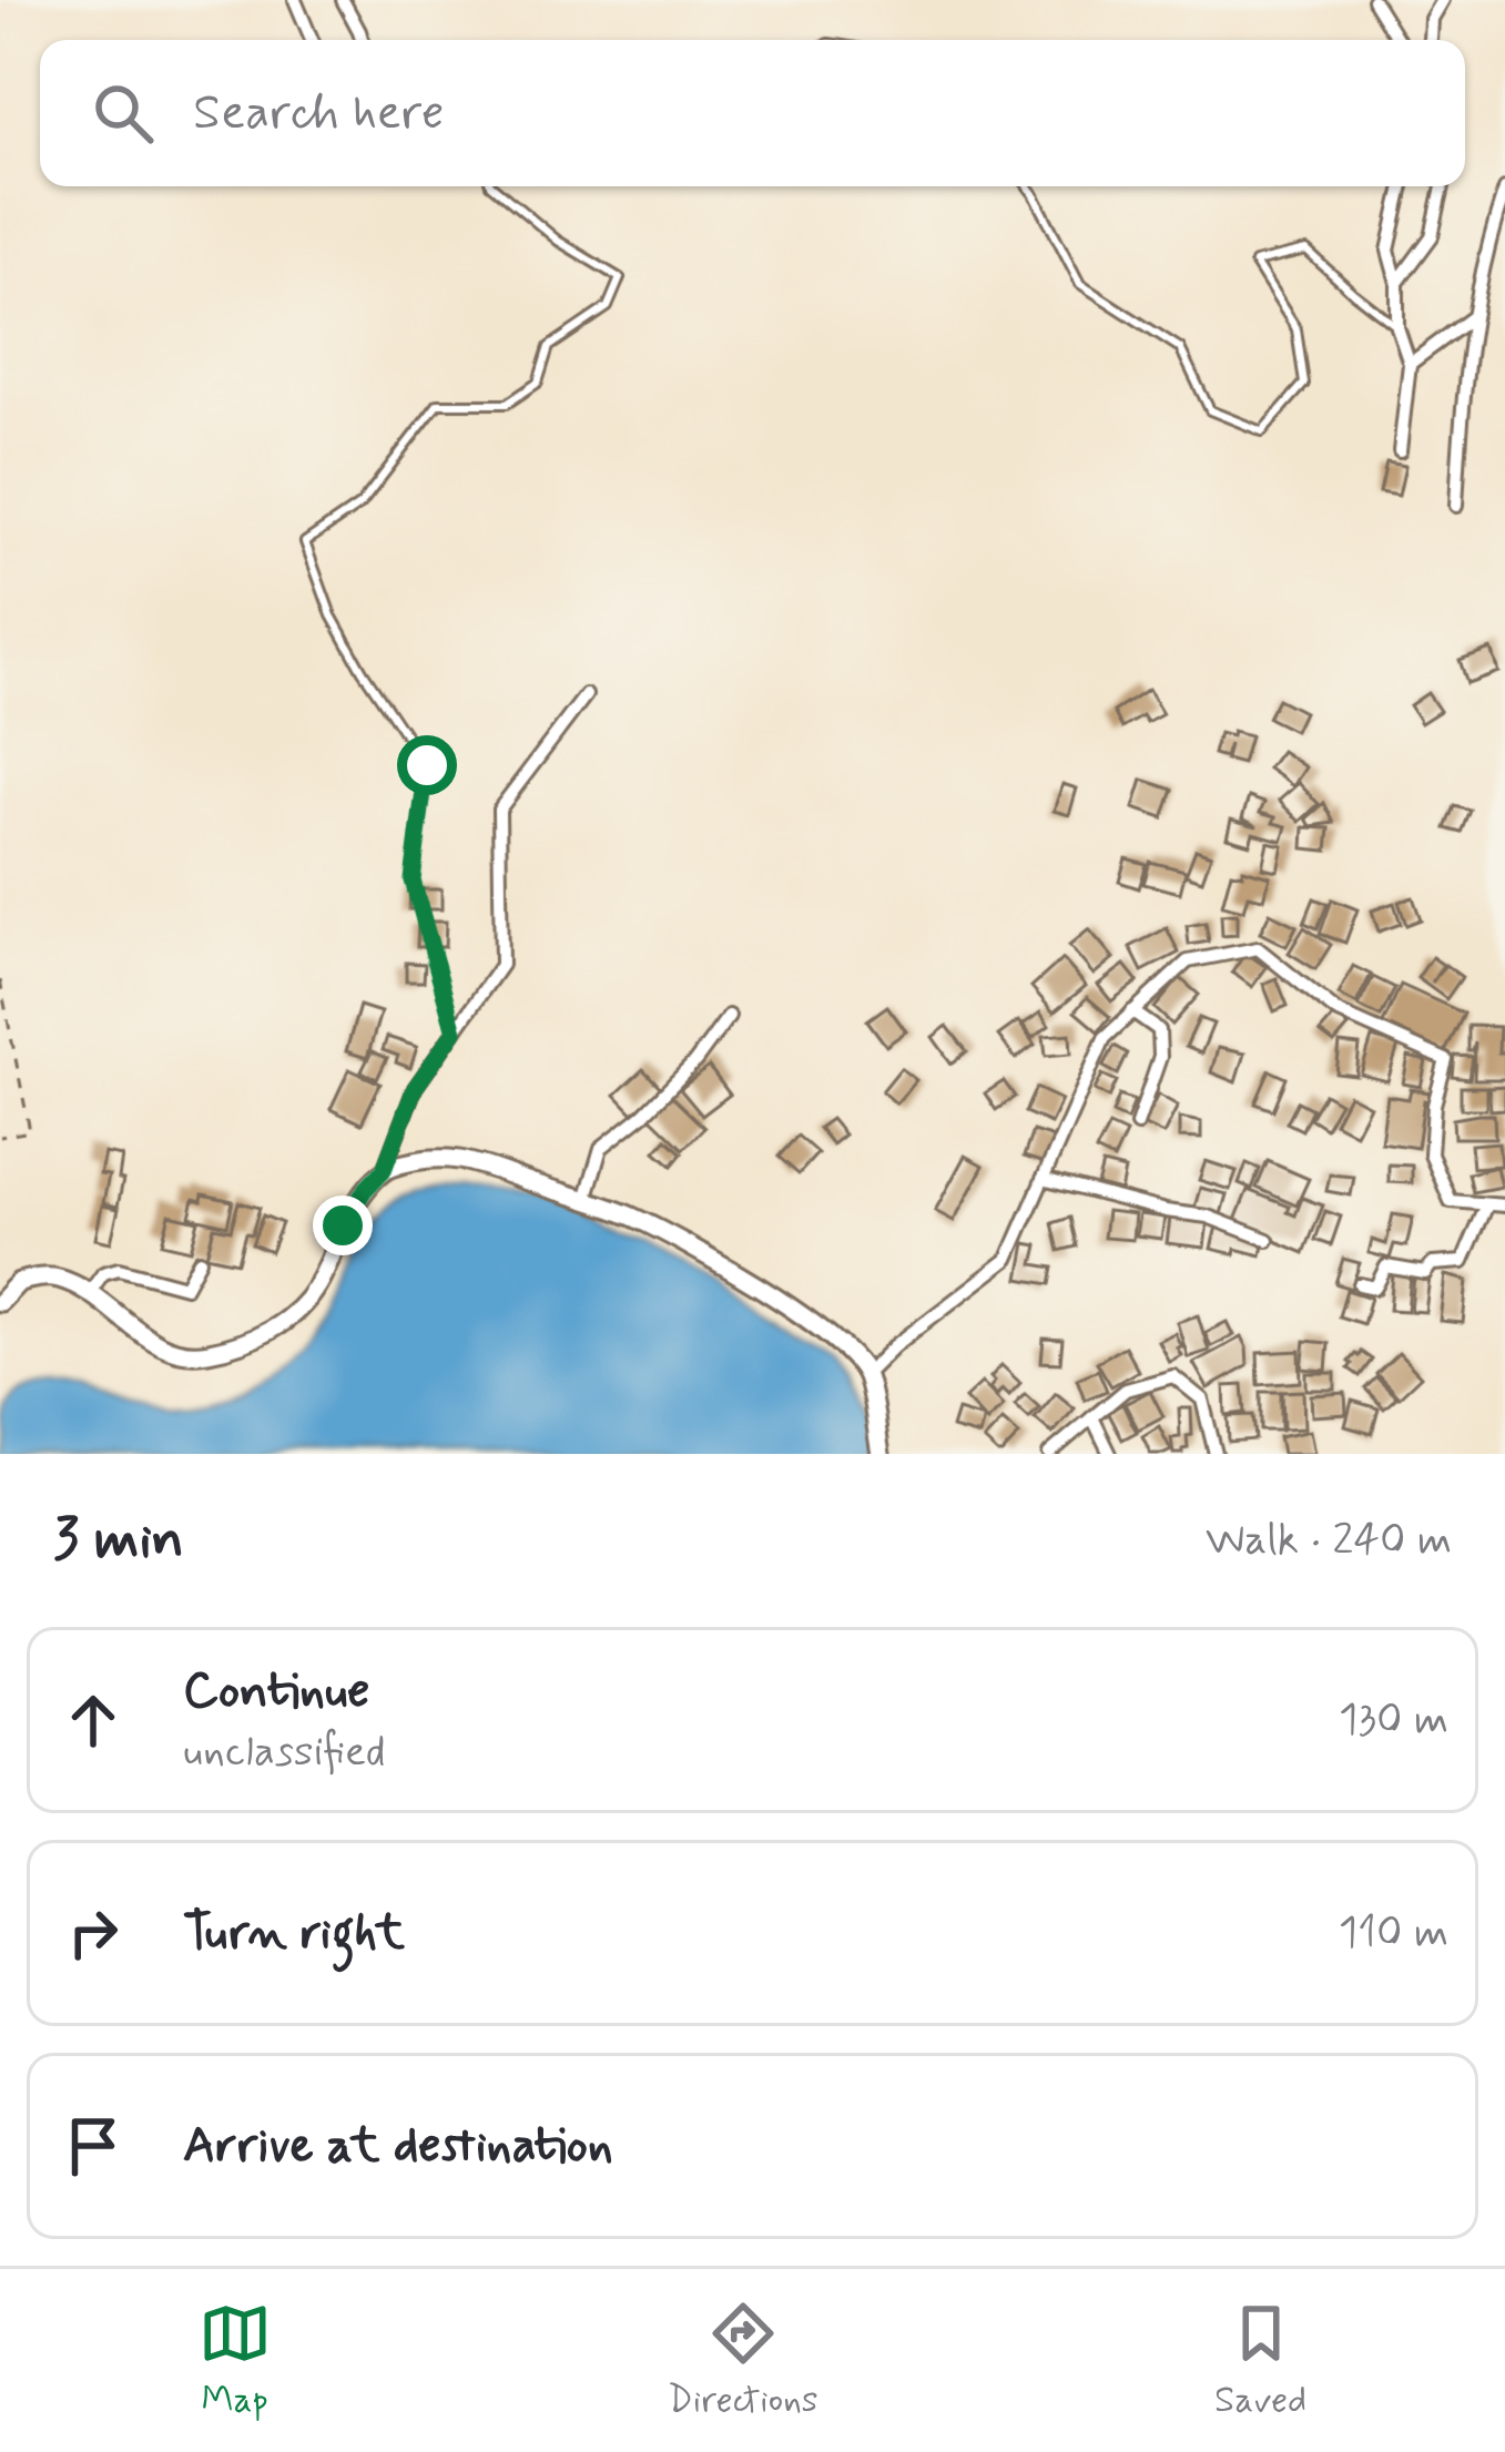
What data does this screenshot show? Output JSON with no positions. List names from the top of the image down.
{
  "page": {
    "search": "Search here",
    "heading": ["3 min", "Walk · 240 m"],
    "list": [
      ["Continue", "unclassified", "130 m"],
      ["Turn right", "110 m"],
      "Arrive at destination"
    ],
    "nav": ["Map", "Directions", "Saved"]
  }
}
